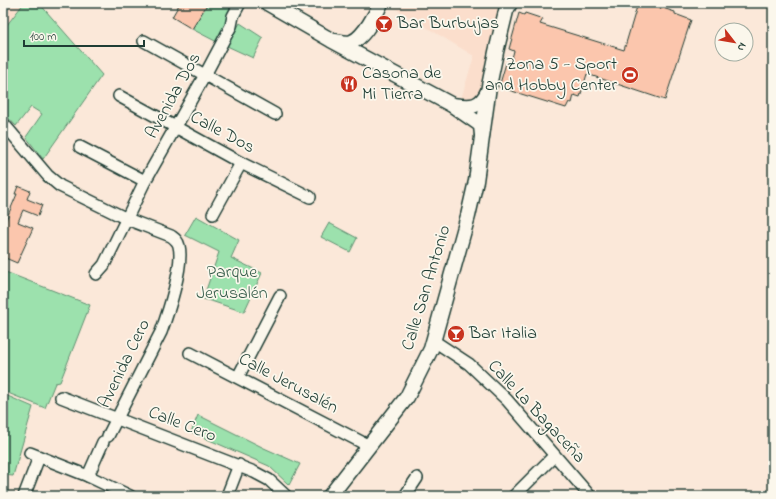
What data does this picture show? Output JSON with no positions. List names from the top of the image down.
{
  "streets": {
    "main road": ["Calle San Antonio"],
    "street": [
      "Avenida Dos",
      "Calle Dos",
      "Avenida Cero",
      "Calle Jerusalén",
      "Calle La Bagaceña",
      "Calle Cero"
    ]
  },
  "crossings": [
    ["Avenida Dos", "Calle Dos"],
    ["Avenida Dos", "Avenida Cero"],
    ["Calle San Antonio", "Calle Jerusalén"],
    ["Calle San Antonio", "Calle La Bagaceña"],
    ["Avenida Cero", "Calle Cero"]
  ],
  "parks": ["Parque Jerusalén"],
  "places": {
    "bar": ["Bar Burbujas", "Bar Italia"],
    "sports": ["Zona 5 - Sport and Hobby Center"],
    "restaurant": ["Casona de Mi Tierra"]
  },
  "scale_bar": "100 m",
  "north": "bottom right"
}
